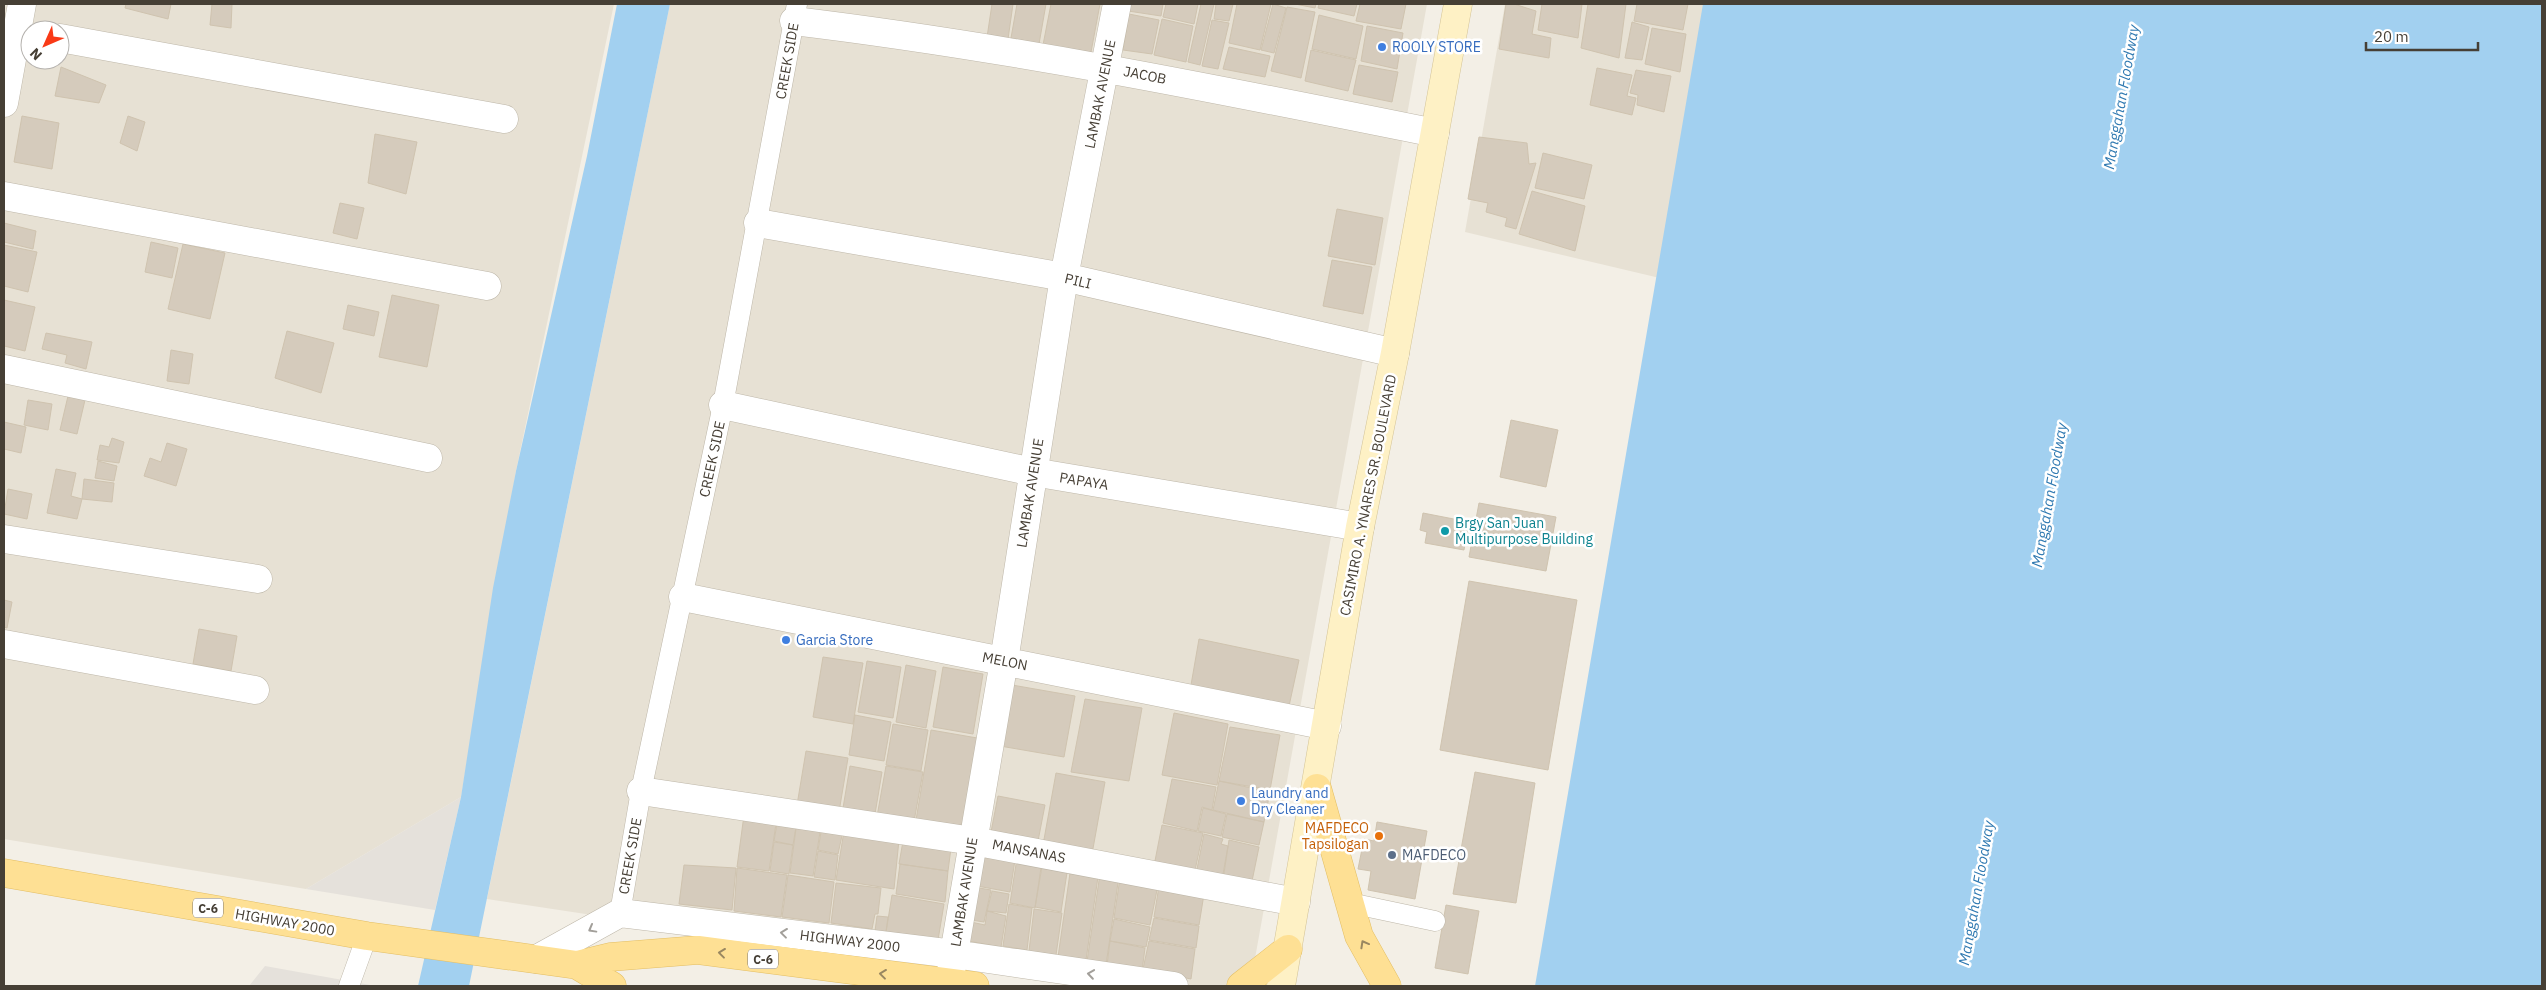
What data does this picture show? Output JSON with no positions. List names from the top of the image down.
{
  "streets": {
    "main road": ["CASIMIRO A. YNARES SR. BOULEVARD", "C-6", "HIGHWAY 2000"],
    "street": [
      "JACOB",
      "LAMBAK AVENUE",
      "PILI",
      "PAPAYA",
      "MELON",
      "MANSANAS"
    ],
    "lane": ["CREEK SIDE"]
  },
  "crossings": [
    ["CREEK SIDE", "JACOB"],
    ["CREEK SIDE", "PILI"],
    ["CREEK SIDE", "PAPAYA"],
    ["CREEK SIDE", "MELON"],
    ["CREEK SIDE", "MANSANAS"],
    ["CREEK SIDE", "HIGHWAY 2000"],
    ["JACOB", "LAMBAK AVENUE"],
    ["JACOB", "CASIMIRO A. YNARES SR. BOULEVARD"],
    ["LAMBAK AVENUE", "PILI"],
    ["LAMBAK AVENUE", "PAPAYA"],
    ["LAMBAK AVENUE", "MELON"],
    ["LAMBAK AVENUE", "MANSANAS"],
    ["LAMBAK AVENUE", "HIGHWAY 2000"],
    ["PILI", "CASIMIRO A. YNARES SR. BOULEVARD"],
    ["PAPAYA", "CASIMIRO A. YNARES SR. BOULEVARD"],
    ["CASIMIRO A. YNARES SR. BOULEVARD", "MELON"],
    ["CASIMIRO A. YNARES SR. BOULEVARD", "MANSANAS"]
  ],
  "one_way": ["HIGHWAY 2000"],
  "water": ["Manggahan Floodway"],
  "places": [
    "ROOLY STORE",
    "Brgy San Juan Multipurpose Building",
    "Garcia Store",
    "Laundry and Dry Cleaner",
    "MAFDECO Tapsilogan",
    "MAFDECO"
  ],
  "scale_bar": "20 m",
  "north": "bottom left"
}
